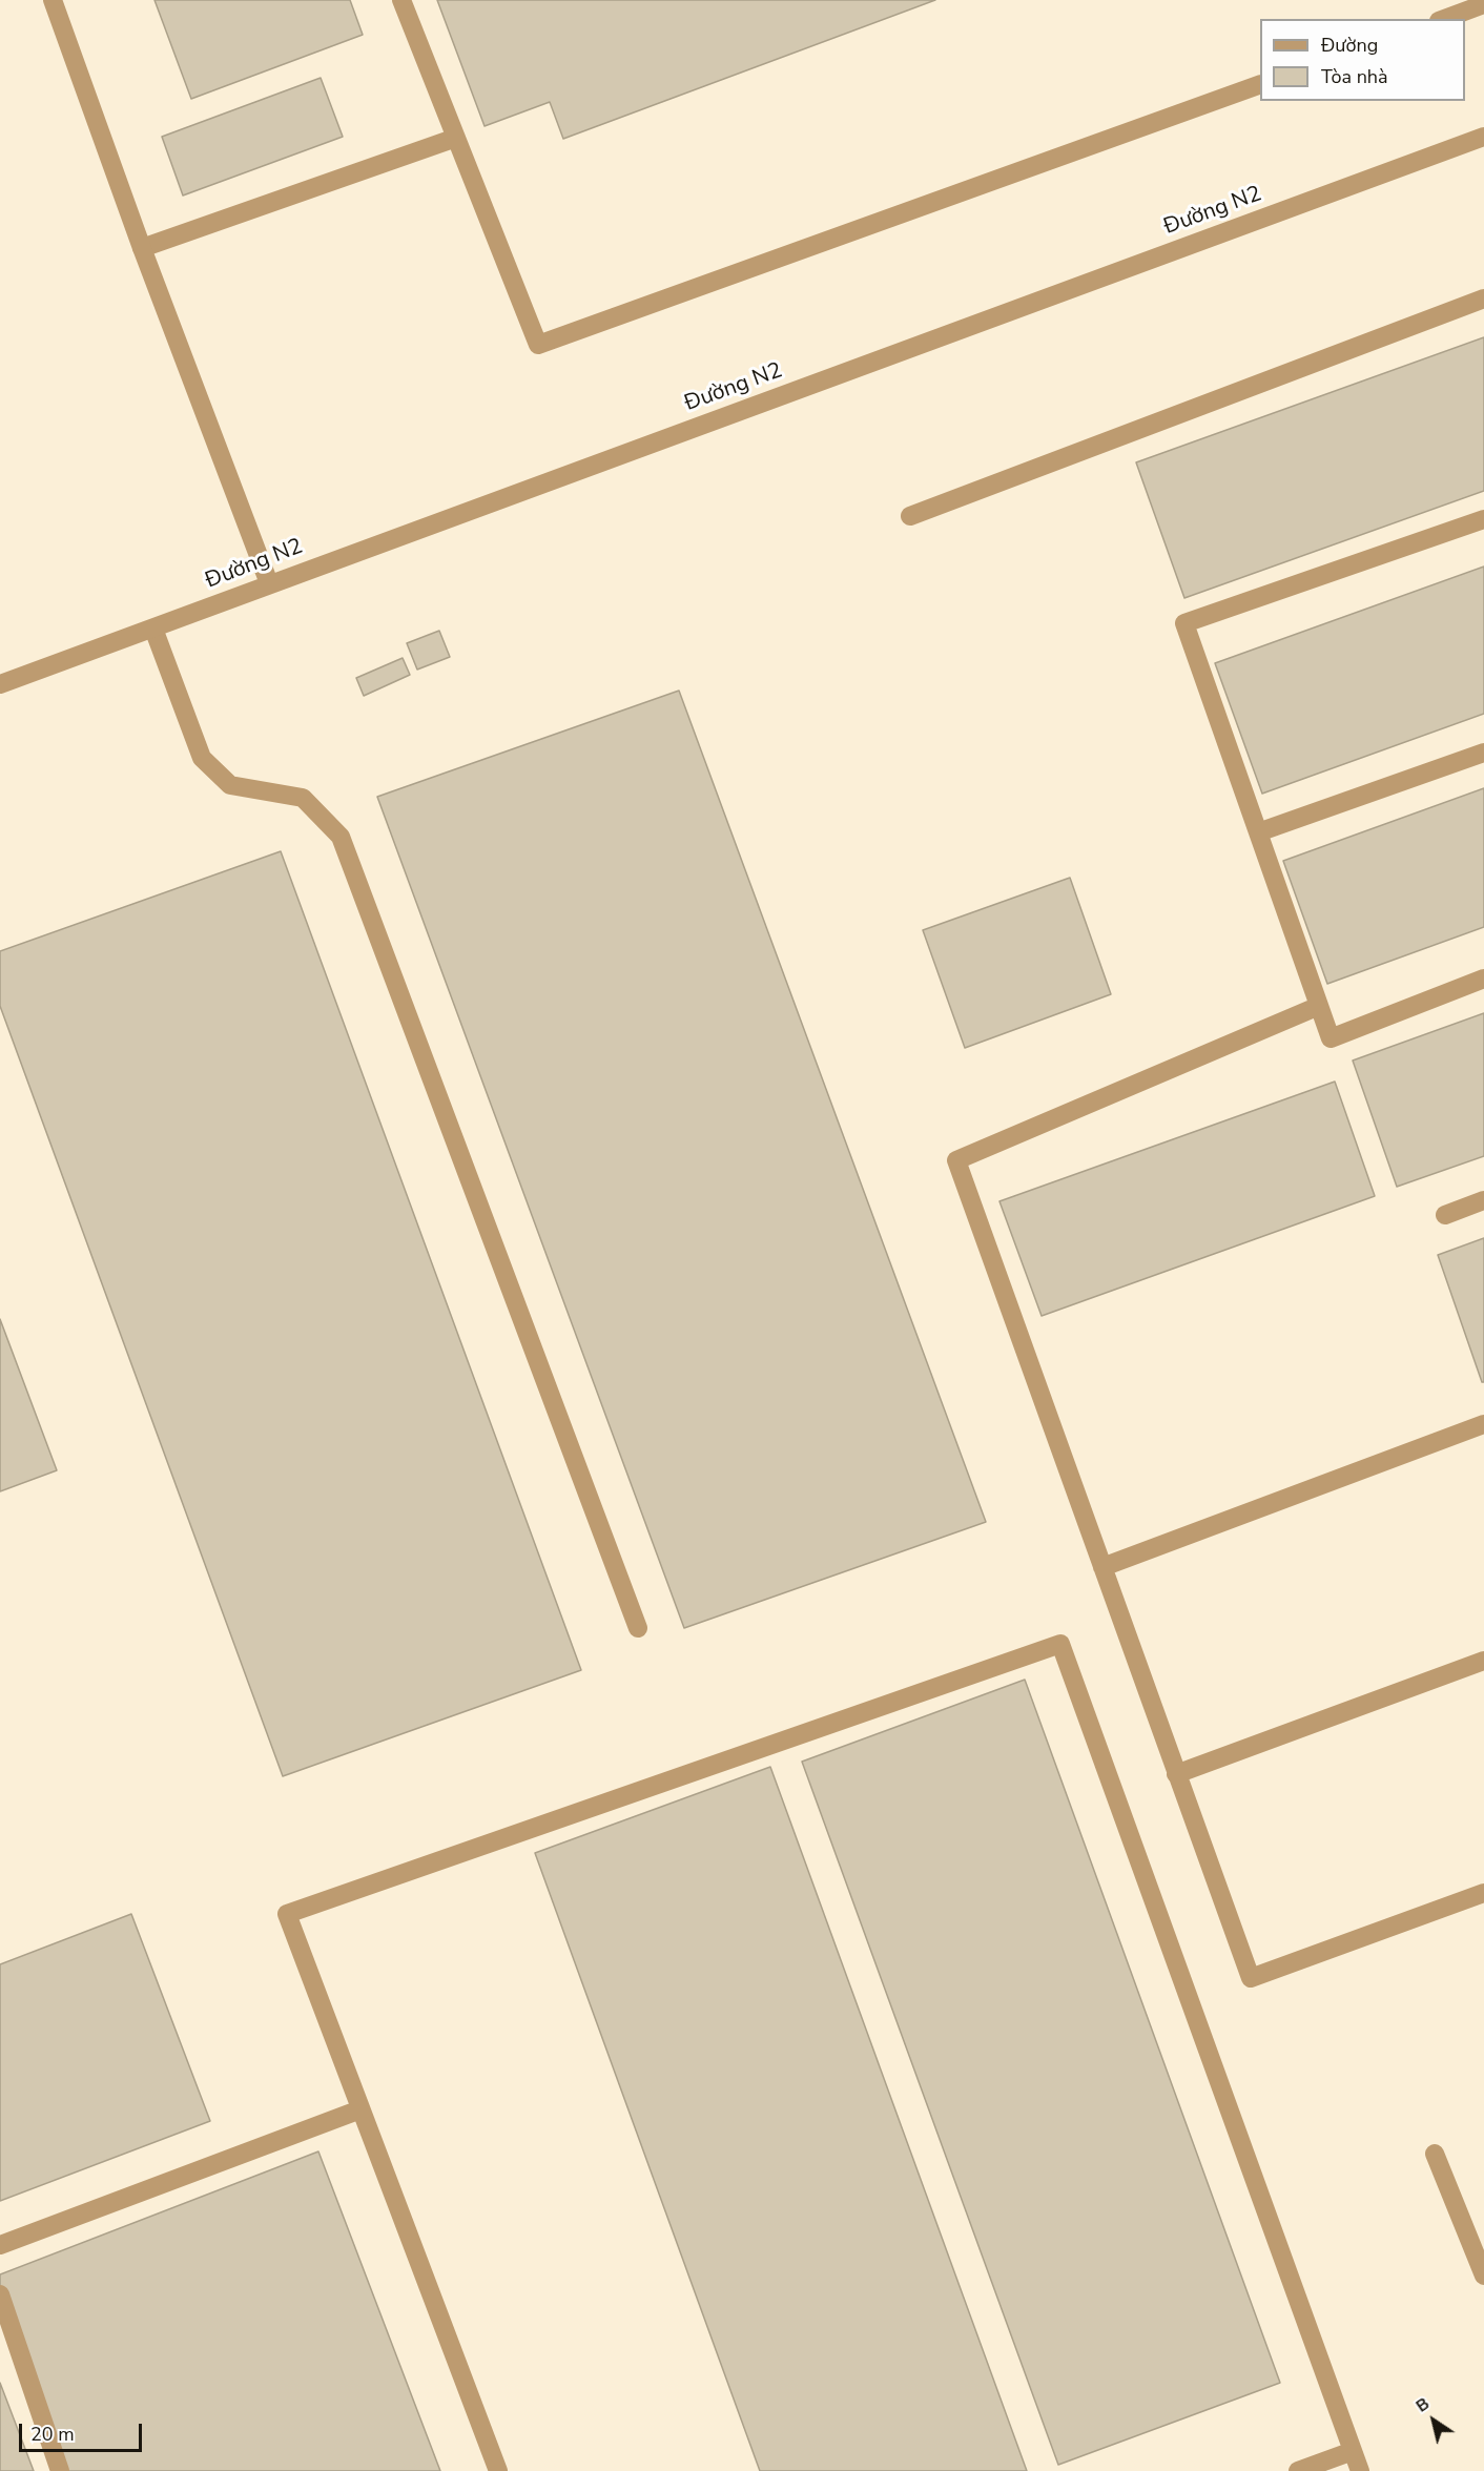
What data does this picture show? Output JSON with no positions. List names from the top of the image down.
{
  "streets": {
    "street": ["Đường N2"]
  },
  "legend": ["Đường", "Tòa nhà"],
  "scale_bar": "20 m",
  "north": "top left"
}
